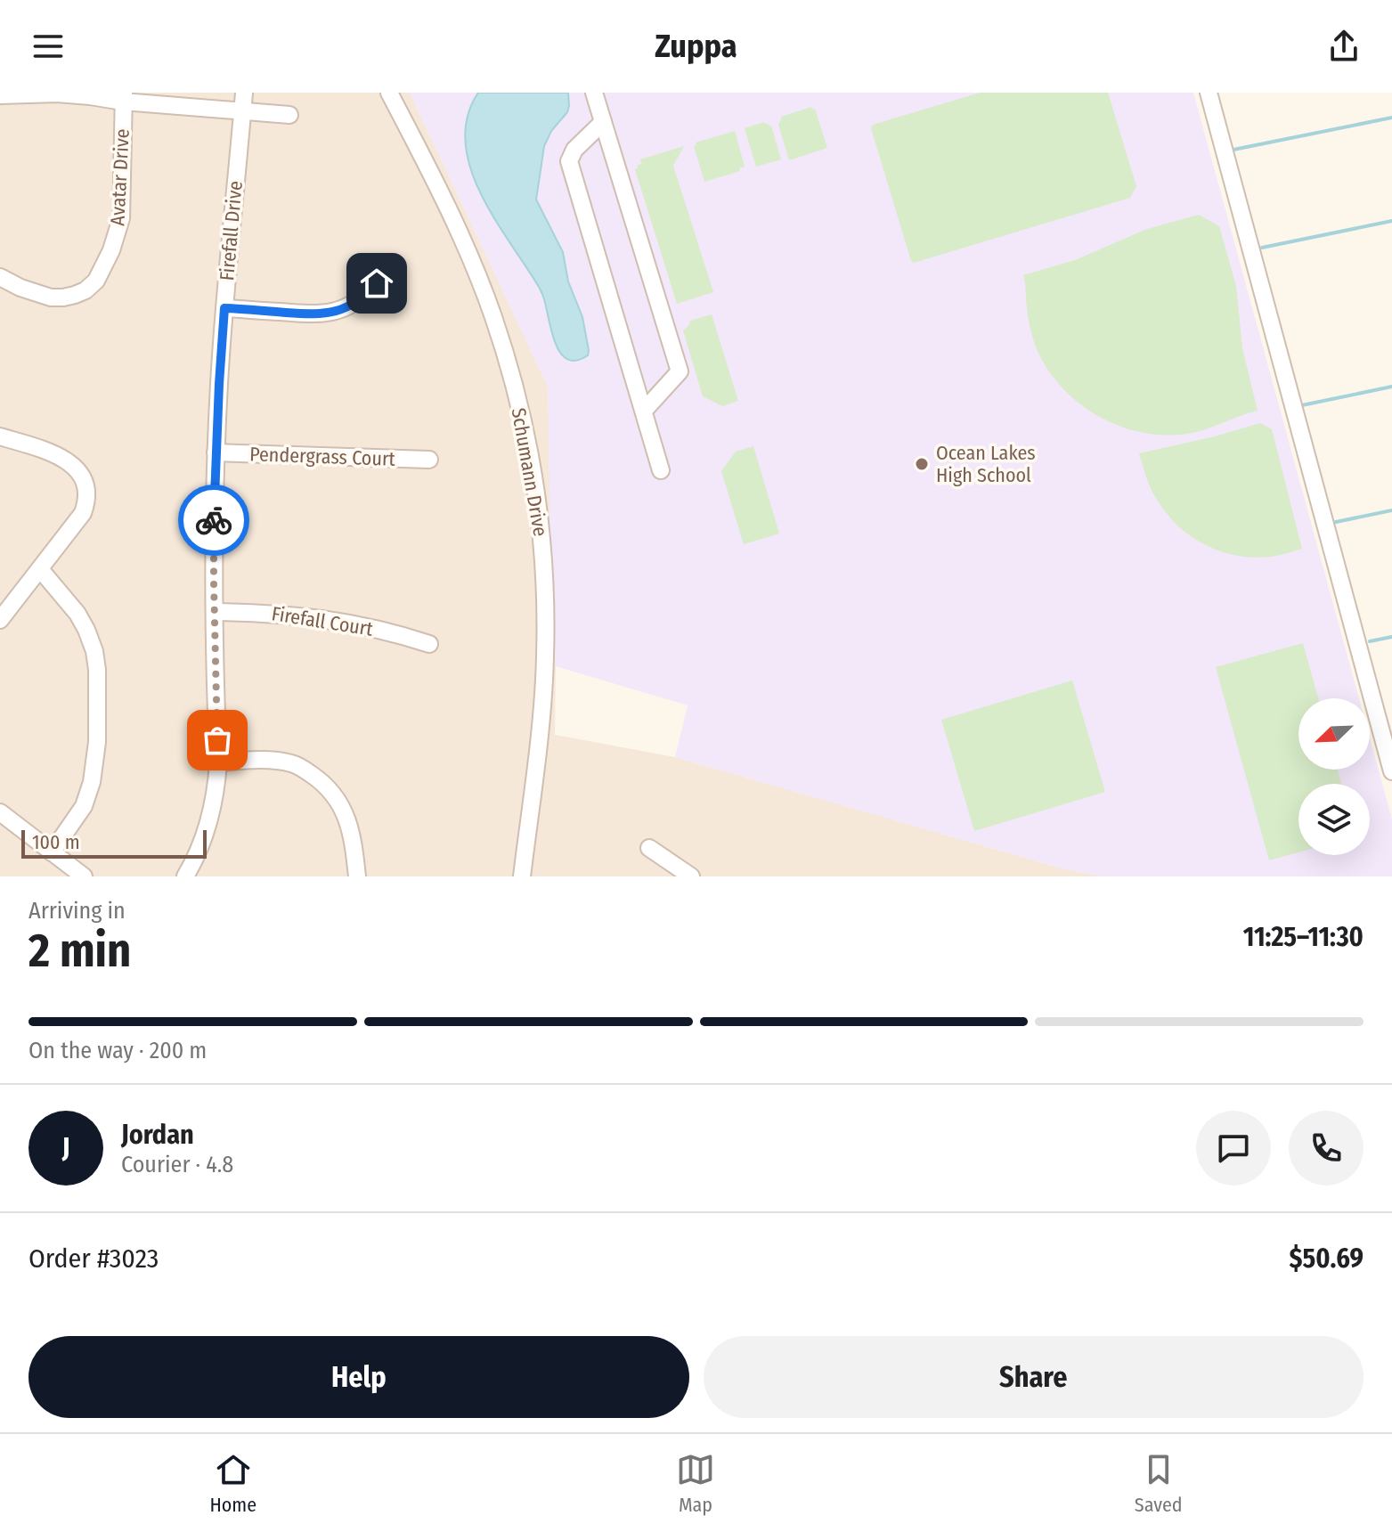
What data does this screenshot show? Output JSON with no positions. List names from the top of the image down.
{
  "streets": {
    "street": [
      "Avatar Drive",
      "Firefall Drive",
      "Pendergrass Court",
      "Schumann Drive",
      "Firefall Court"
    ]
  },
  "crossings": [
    ["Firefall Drive", "Pendergrass Court"],
    ["Firefall Drive", "Firefall Court"]
  ],
  "places": ["Ocean Lakes High School"],
  "scale_bar": "100 m",
  "north": "bottom left",
  "page": {
    "header": "Zuppa",
    "scale": "100 m",
    "heading": ["2 min", "Arriving in", "11:25–11:30"],
    "panel": [
      "Jordan",
      "Courier · 4.8",
      "Order #3023",
      "$50.69"
    ],
    "bar": "On the way · 200 m",
    "round": "J",
    "buttons": ["Help", "Share"],
    "tabs": ["Home", "Map", "Saved"]
  }
}
